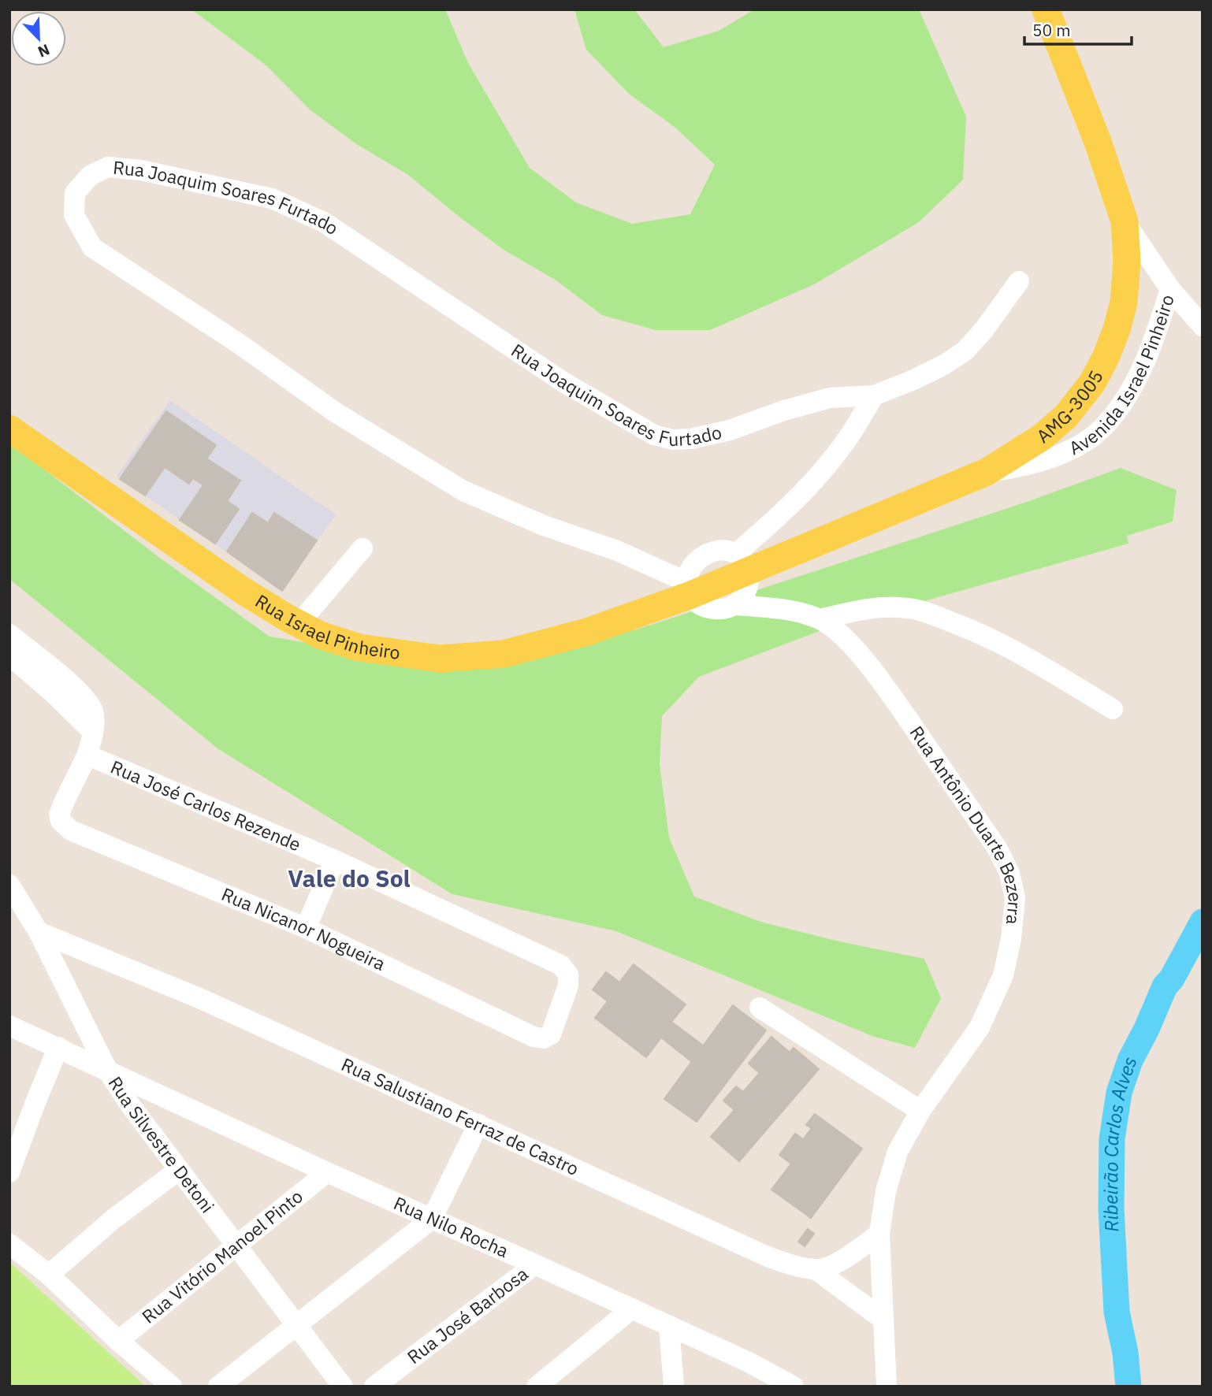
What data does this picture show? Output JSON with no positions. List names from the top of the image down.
{
  "streets": {
    "main road": ["AMG-3005", "Rua Israel Pinheiro"],
    "street": [
      "Rua Joaquim Soares Furtado",
      "Avenida Israel Pinheiro",
      "Rua José Carlos Rezende",
      "Rua Antônio Duarte Bezerra",
      "Rua Nicanor Nogueira",
      "Rua Salustiano Ferraz de Castro",
      "Rua Silvestre Detoni",
      "Rua Nilo Rocha",
      "Rua Vitório Manoel Pinto",
      "Rua José Barbosa"
    ]
  },
  "crossings": [
    ["Rua Joaquim Soares Furtado", "AMG-3005"],
    ["Rua Joaquim Soares Furtado", "Rua Israel Pinheiro"],
    ["Rua Joaquim Soares Furtado", "Rua Antônio Duarte Bezerra"],
    ["Avenida Israel Pinheiro", "AMG-3005"],
    ["AMG-3005", "Rua Israel Pinheiro"],
    ["Rua José Carlos Rezende", "Rua Nicanor Nogueira"],
    ["Rua Salustiano Ferraz de Castro", "Rua Silvestre Detoni"],
    ["Rua Silvestre Detoni", "Rua Nilo Rocha"],
    ["Rua Silvestre Detoni", "Rua Vitório Manoel Pinto"],
    ["Rua Nilo Rocha", "Rua Vitório Manoel Pinto"],
    ["Rua Nilo Rocha", "Rua José Barbosa"]
  ],
  "districts": ["Vale do Sol"],
  "water": ["Ribeirão Carlos Alves"],
  "scale_bar": "50 m",
  "north": "bottom right"
}
